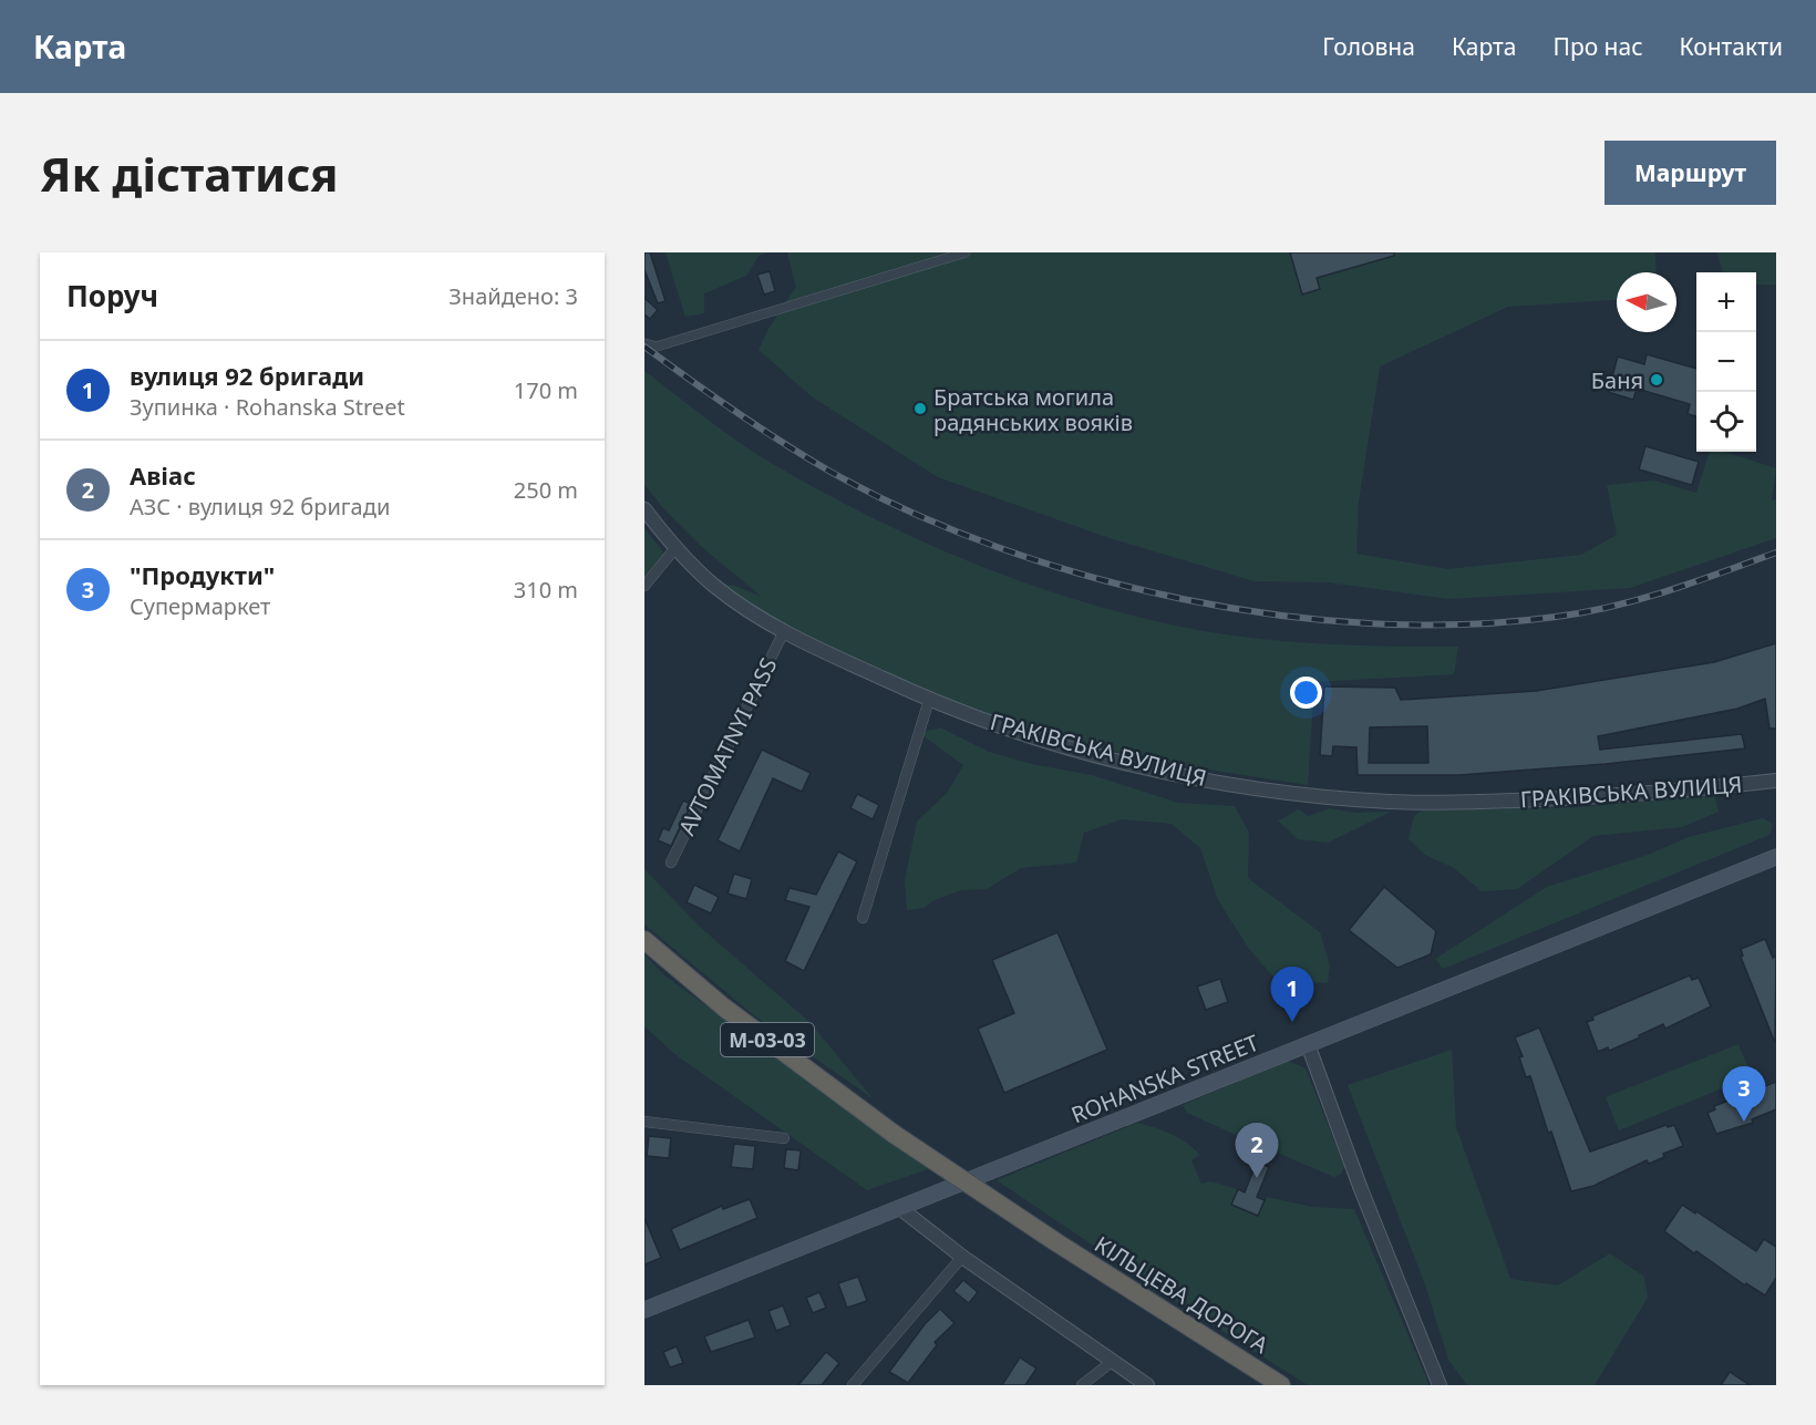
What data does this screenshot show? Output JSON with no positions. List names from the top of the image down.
{
  "streets": {
    "highway": ["М-03-03", "КІЛЬЦЕВА ДОРОГА"],
    "main road": ["ROHANSKA STREET"],
    "street": ["AVTOMATNYI PASS", "ГРАКІВСЬКА ВУЛИЦЯ"]
  },
  "crossings": [
    ["AVTOMATNYI PASS", "ГРАКІВСЬКА ВУЛИЦЯ"]
  ],
  "places": ["Баня", "Братська могила радянських вояків"],
  "north": "left",
  "page": {
    "header": "Карта",
    "nav": [
      "Головна",
      "Карта",
      "Про нас",
      "Контакти"
    ],
    "buttons": "Маршрут",
    "title": "Як дістатися",
    "heading": ["Поруч", "Знайдено: 3"],
    "map_buttons": ["+", "−"],
    "list": [
      {
        "mark": "1",
        "name": "вулиця 92 бригади",
        "note": "Зупинка · Rohanska Street",
        "value": "170 m"
      },
      {
        "mark": "2",
        "name": "Авіас",
        "note": "АЗС · вулиця 92 бригади",
        "value": "250 m"
      },
      {
        "mark": "3",
        "name": "\"Продукти\"",
        "note": "Супермаркет",
        "value": "310 m"
      }
    ],
    "pins": ["1", "3", "2"]
  }
}
